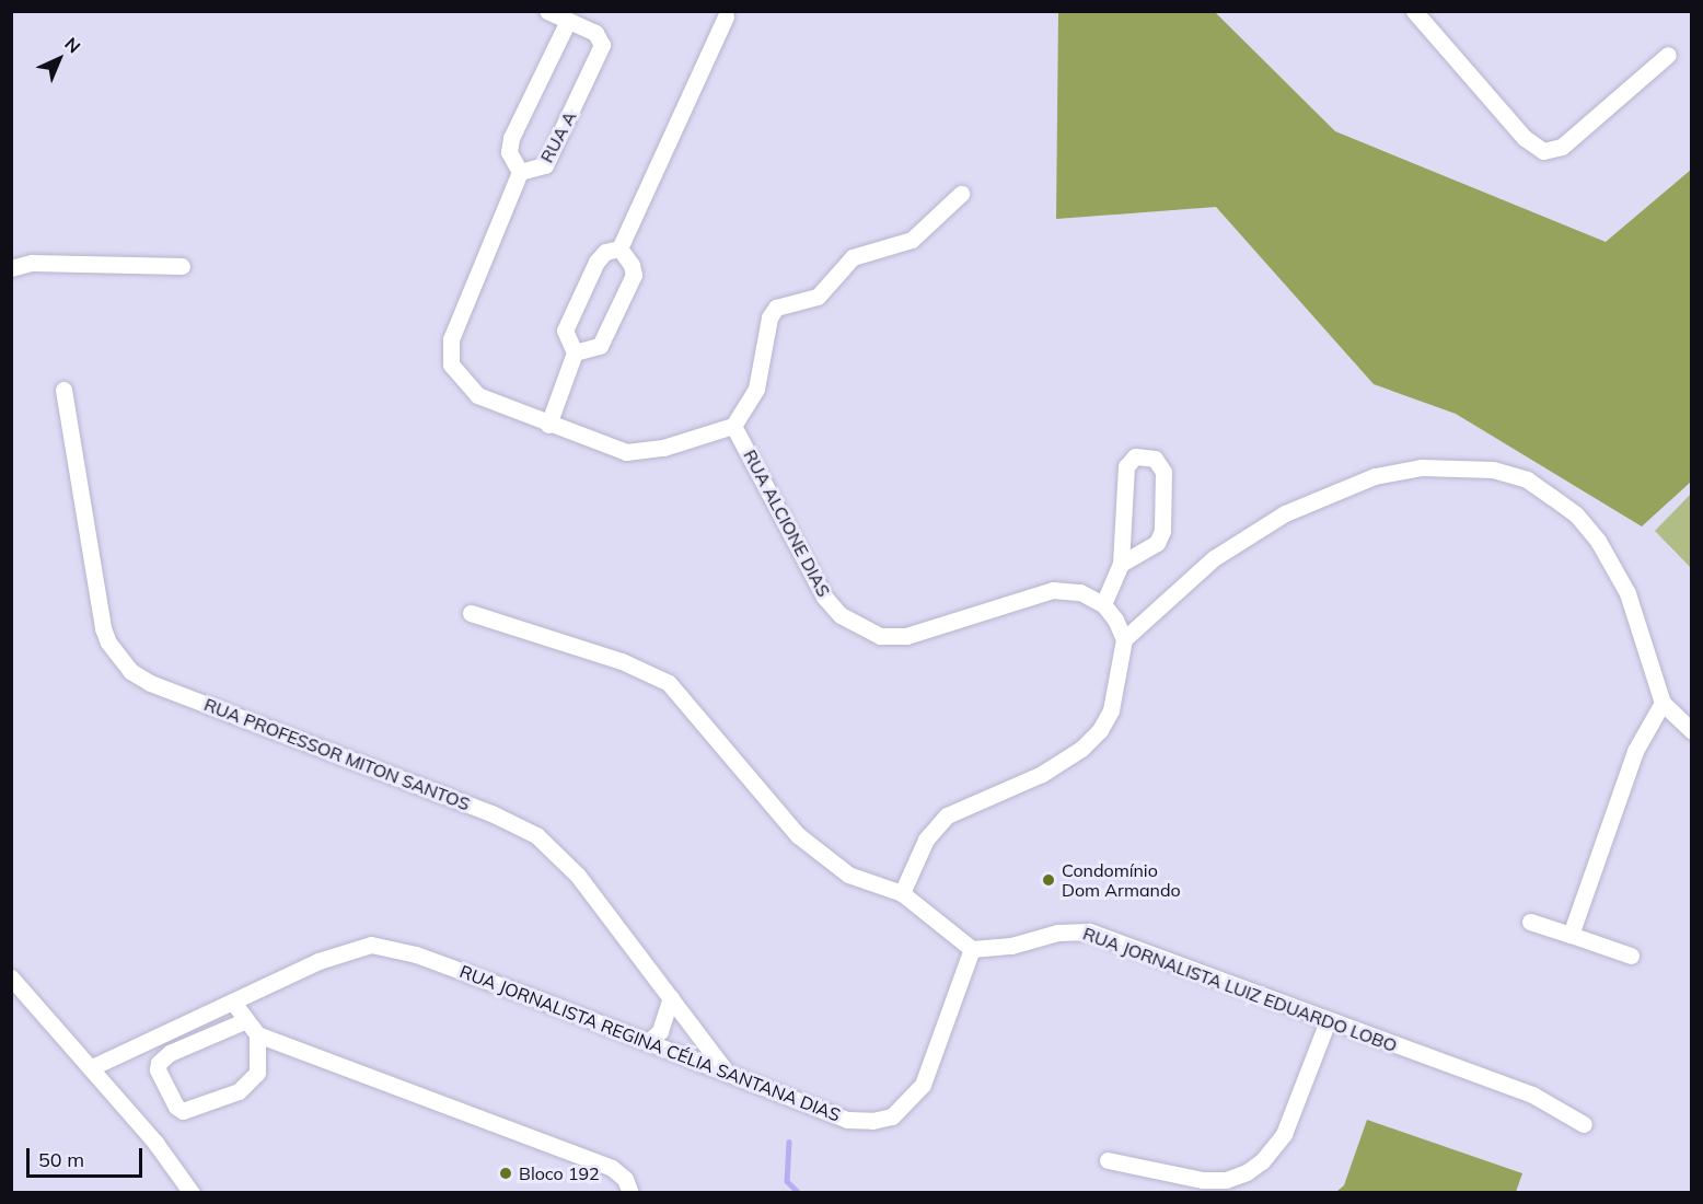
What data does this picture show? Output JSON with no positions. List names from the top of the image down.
{
  "streets": {
    "street": [
      "RUA A",
      "RUA ALCIONE DIAS",
      "RUA PROFESSOR MITON SANTOS",
      "RUA JORNALISTA LUIZ EDUARDO LOBO",
      "RUA JORNALISTA REGINA CÉLIA SANTANA DIAS"
    ]
  },
  "crossings": [
    ["RUA PROFESSOR MITON SANTOS", "RUA JORNALISTA REGINA CÉLIA SANTANA DIAS"],
    ["RUA JORNALISTA LUIZ EDUARDO LOBO", "RUA JORNALISTA REGINA CÉLIA SANTANA DIAS"]
  ],
  "places": ["Condomínio Dom Armando", "Bloco 192"],
  "scale_bar": "50 m",
  "north": "top right"
}
